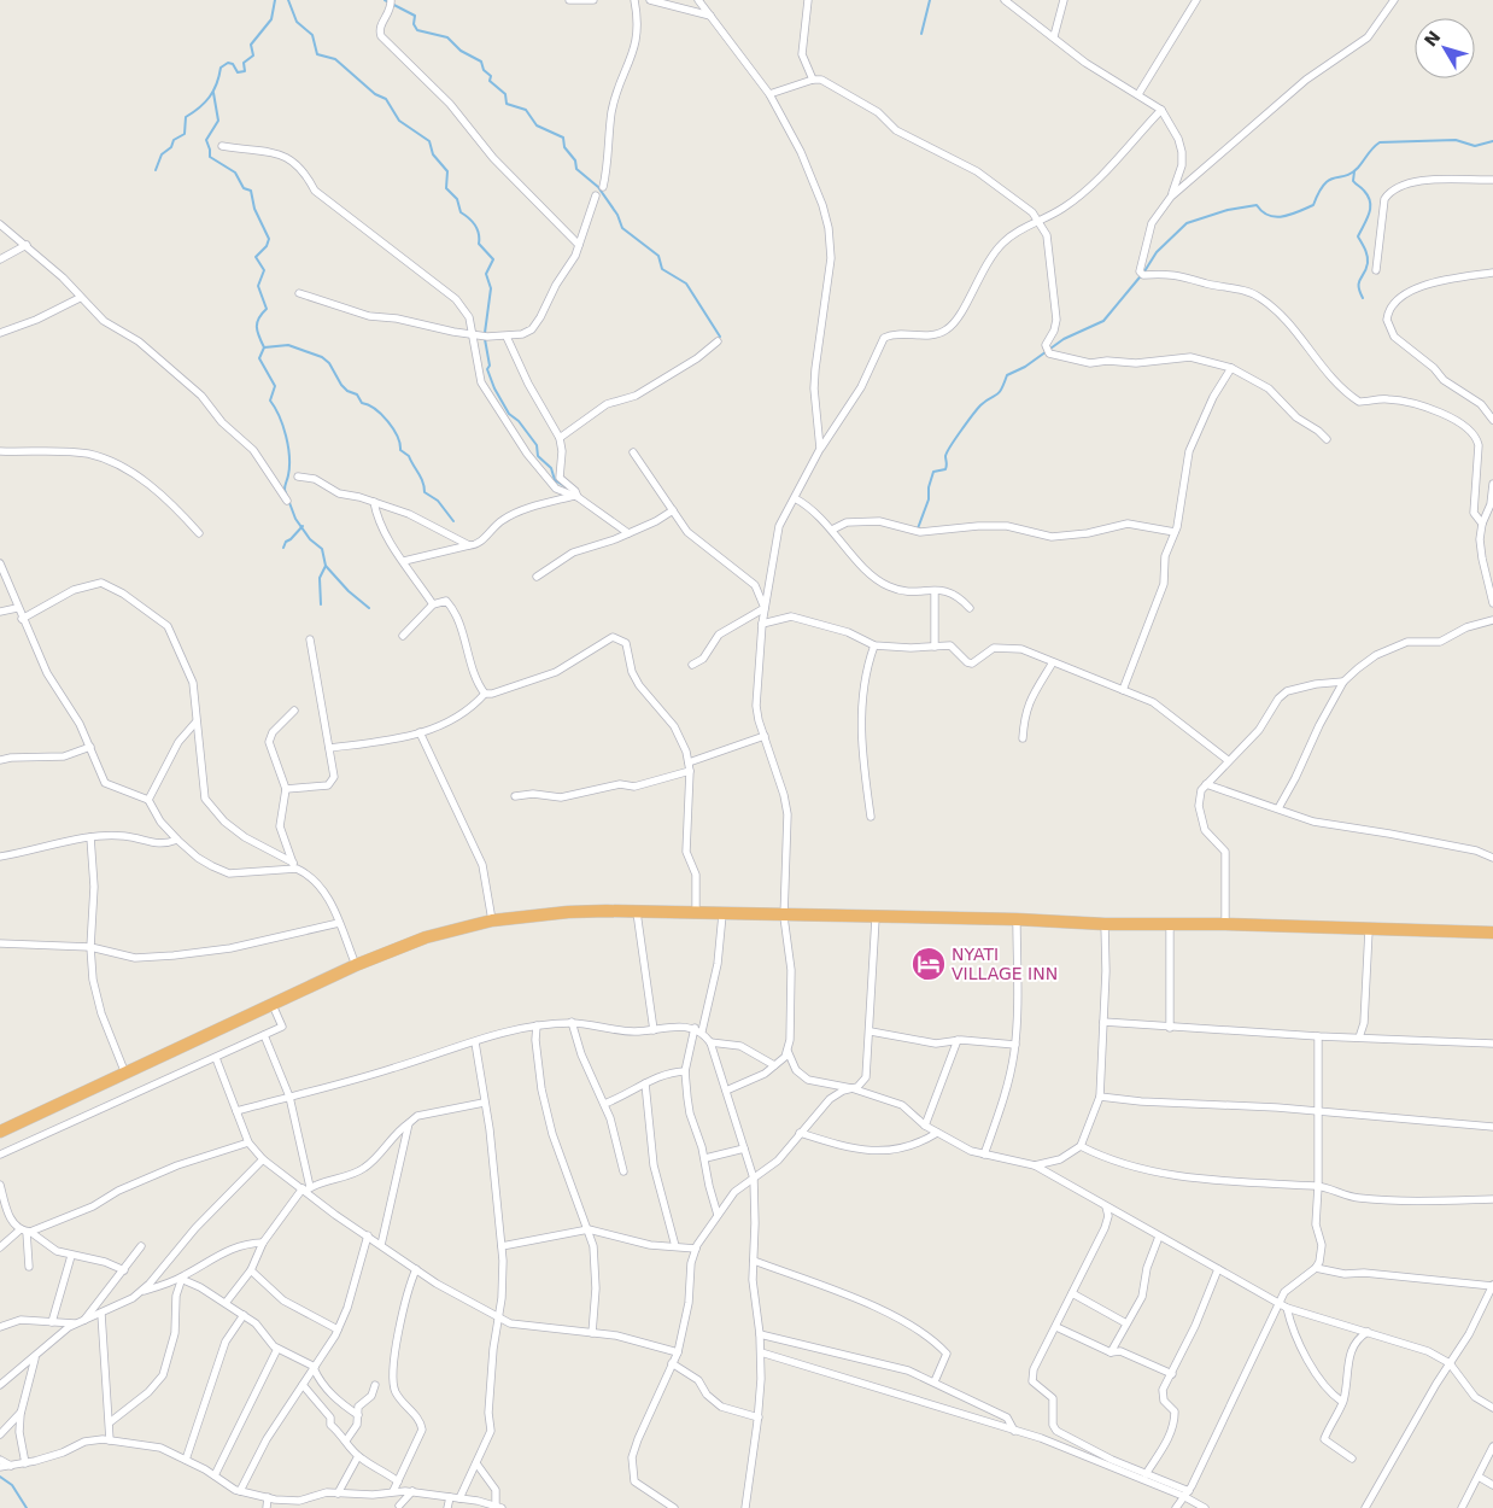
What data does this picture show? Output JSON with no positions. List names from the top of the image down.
{
  "places": {
    "hotel": ["NYATI VILLAGE INN"]
  },
  "north": "top left"
}
